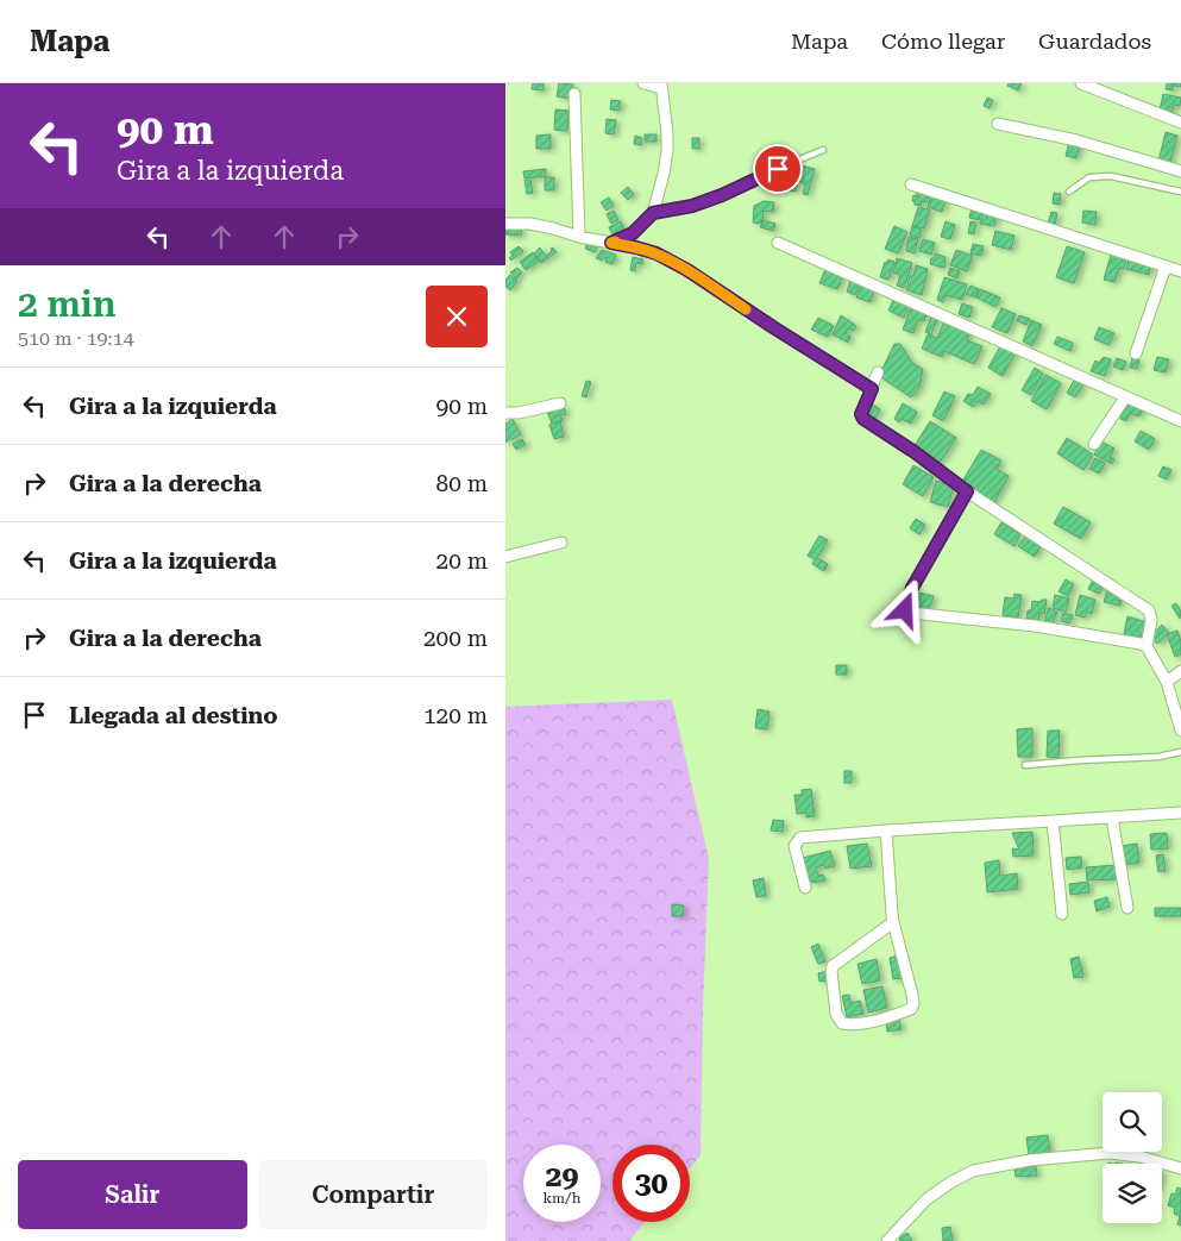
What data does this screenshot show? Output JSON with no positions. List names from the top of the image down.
{
  "page": {
    "header": "Mapa",
    "nav": ["Mapa", "Cómo llegar", "Guardados"],
    "turn": ["90 m", "Gira a la izquierda"],
    "heading": ["2 min", "510 m · 19:14"],
    "list": [
      {
        "name": "Gira a la izquierda",
        "value": "90 m"
      },
      {
        "name": "Gira a la derecha",
        "value": "80 m"
      },
      {
        "name": "Gira a la izquierda",
        "value": "20 m"
      },
      {
        "name": "Gira a la derecha",
        "value": "200 m"
      },
      {
        "name": "Llegada al destino",
        "value": "120 m"
      }
    ],
    "speed": "29 km/h",
    "limit": "30",
    "buttons": ["Salir", "Compartir"]
  }
}
